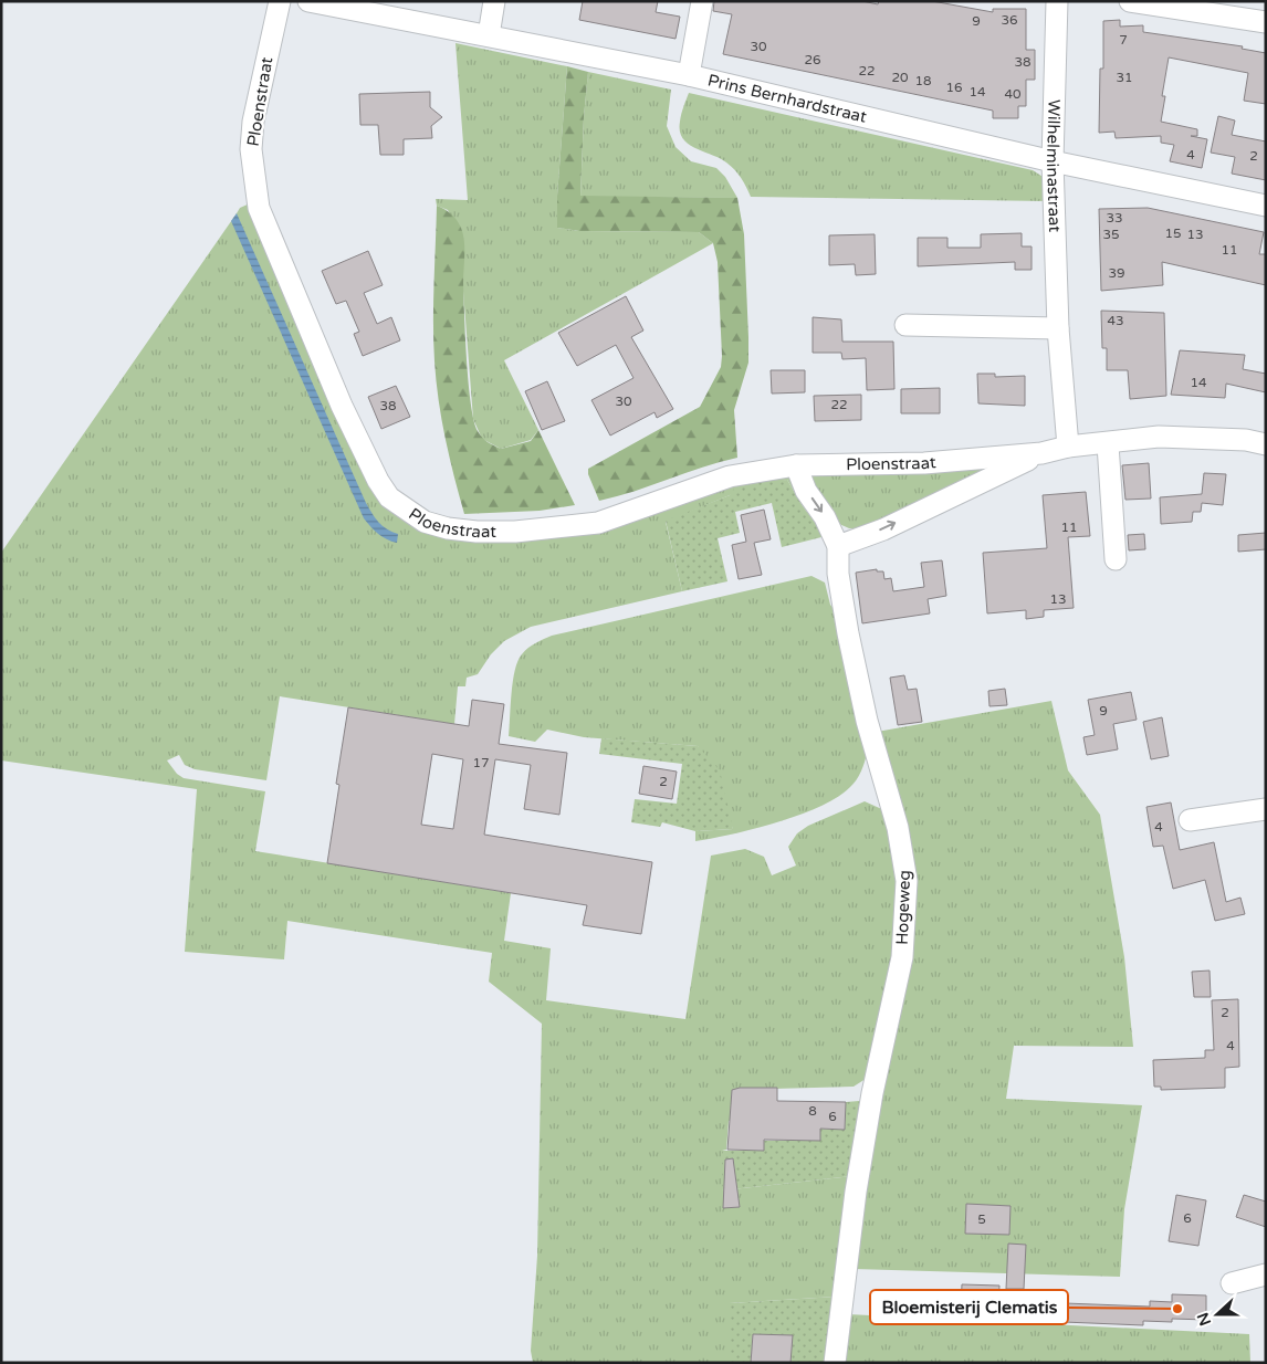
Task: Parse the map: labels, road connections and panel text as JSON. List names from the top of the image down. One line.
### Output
{"streets":{"street":["Prins Bernhardstraat","Ploenstraat","Wilhelminastraat","Hogeweg"]},"crossings":[["Prins Bernhardstraat","Wilhelminastraat"],["Ploenstraat","Wilhelminastraat"],["Ploenstraat","Hogeweg"]],"places":["Bloemisterij Clematis"],"house_numbers":["36","9","7","30","26","38","22","20","31","18","16","14","40","4","2","33","15","35","13","11","39","43","14","30","22","38","11","13","9","17","2","4","2","4","8","6","6","5"],"north":"left"}
